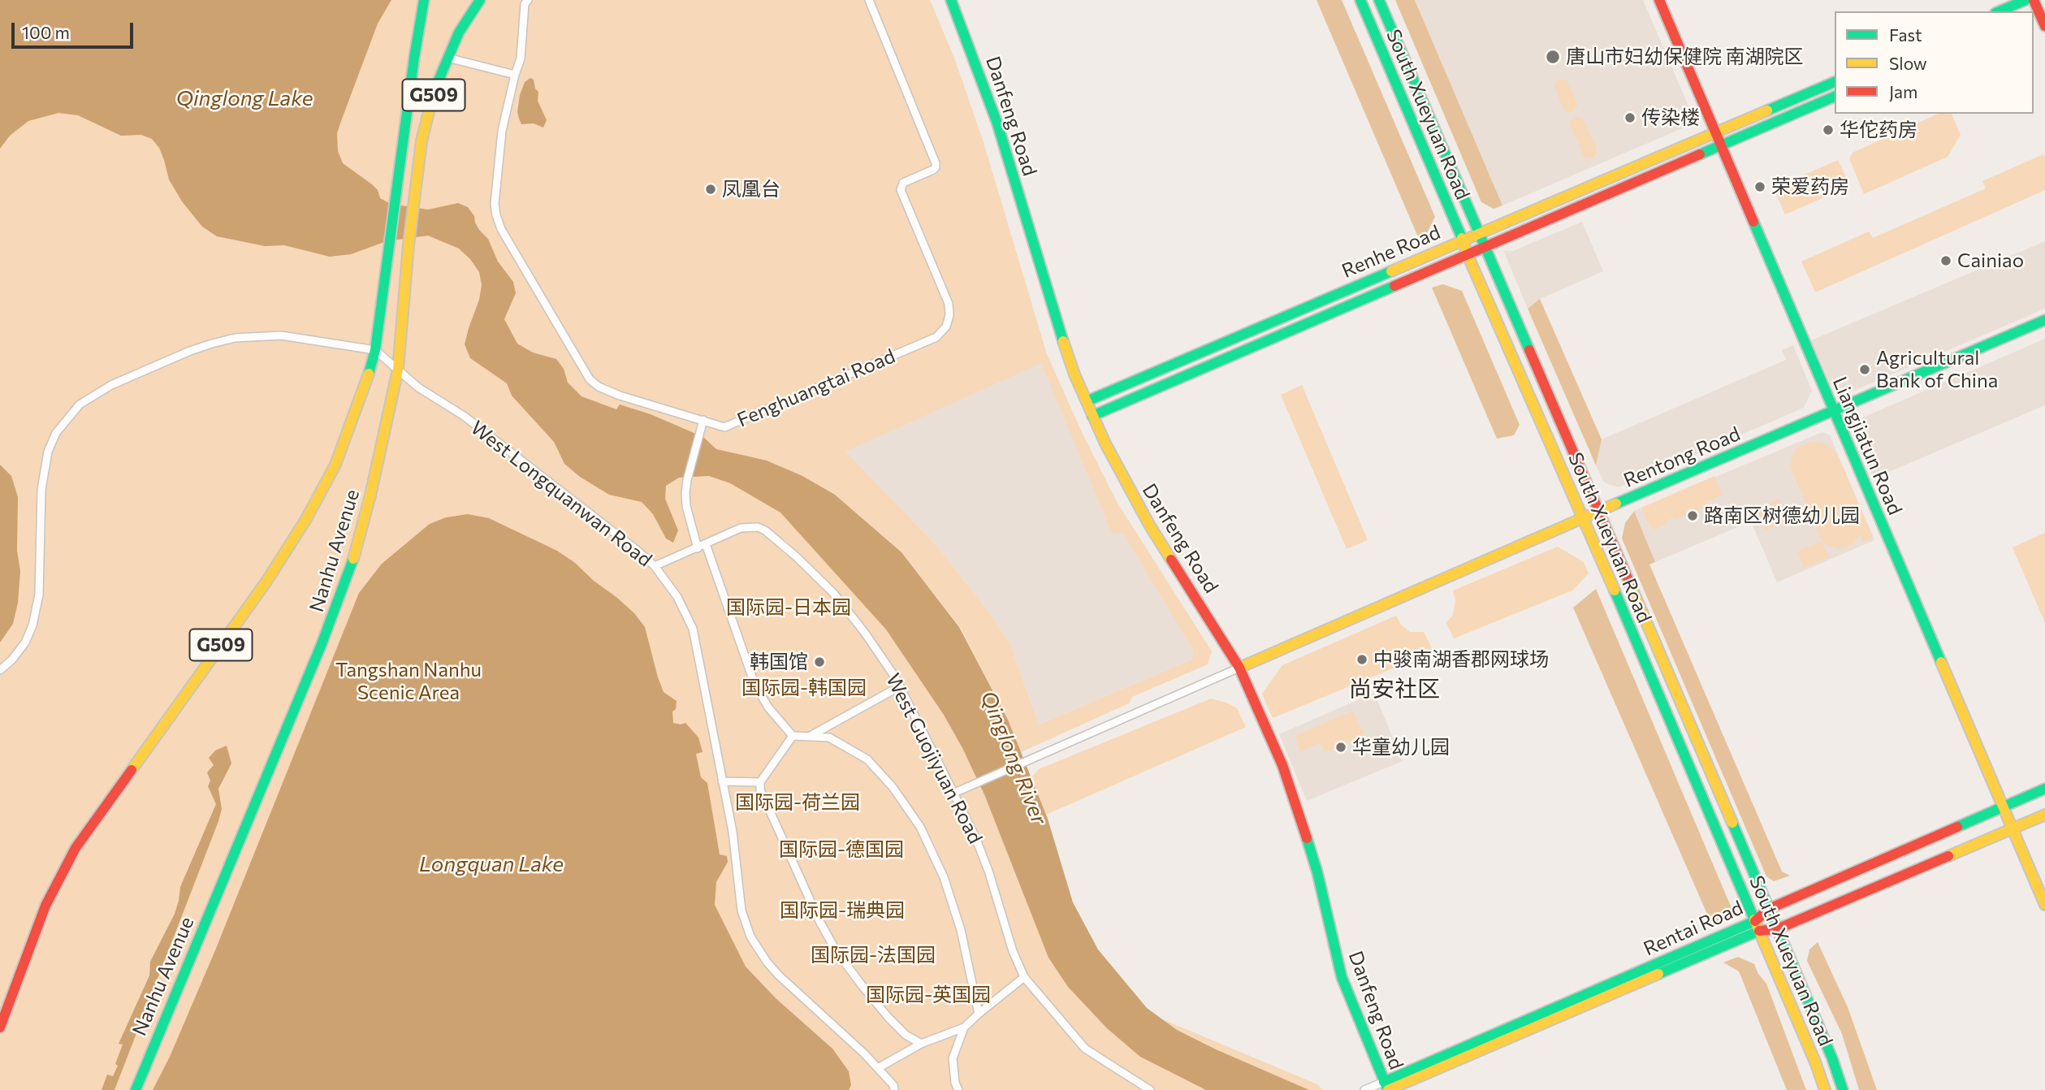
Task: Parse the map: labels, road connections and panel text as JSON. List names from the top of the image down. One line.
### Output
{"streets":{"main road":["G509","South Xueyuan Road","Danfeng Road","Renhe Road","Liangjiatun Road","Rentong Road","Nanhu Avenue","Rentai Road"],"street":["Fenghuangtai Road","West Longquanwan Road","West Guojiyuan Road"]},"crossings":[["South Xueyuan Road","Renhe Road"],["South Xueyuan Road","Rentong Road"],["South Xueyuan Road","Rentai Road"],["Danfeng Road","Renhe Road"],["Danfeng Road","Rentong Road"],["Danfeng Road","Rentai Road"],["Renhe Road","Liangjiatun Road"],["Liangjiatun Road","Rentong Road"],["Liangjiatun Road","Rentai Road"],["West Longquanwan Road","Nanhu Avenue"],["West Longquanwan Road","West Guojiyuan Road"]],"districts":["尚安社区"],"water":["Qinglong Lake","Qinglong River","Longquan Lake"],"parks":["国际园-日本园","Tangshan Nanhu Scenic Area","国际园-韩国园","国际园-荷兰园","国际园-德国园","国际园-瑞典园","国际园-法国园","国际园-英国园"],"places":["唐山市妇幼保健院 南湖院区","传染楼","华佗药房","荣爱药房","凤凰台","Cainiao","Agricultural Bank of China","路南区树德幼儿园","中骏南湖香郡网球场","韩国馆","华童幼儿园"],"legend":["Fast","Slow","Jam"],"scale_bar":"100 m"}
